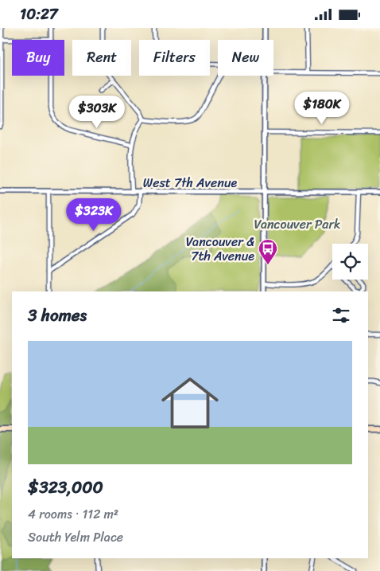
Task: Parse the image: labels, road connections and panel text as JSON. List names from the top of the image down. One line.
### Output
{"streets":{"street":["West 7th Avenue"]},"parks":["Vancouver Park"],"places":{"bus stop":["Vancouver & 7th Avenue"]},"page":{"status":"10:27","chip":["Buy","Rent","Filters","New"],"price":["$180K","$303K","$323K"],"heading":"3 homes","list":[{"name":"$323,000","note":"4 rooms · 112 m² · South Yelm Place"}]}}
